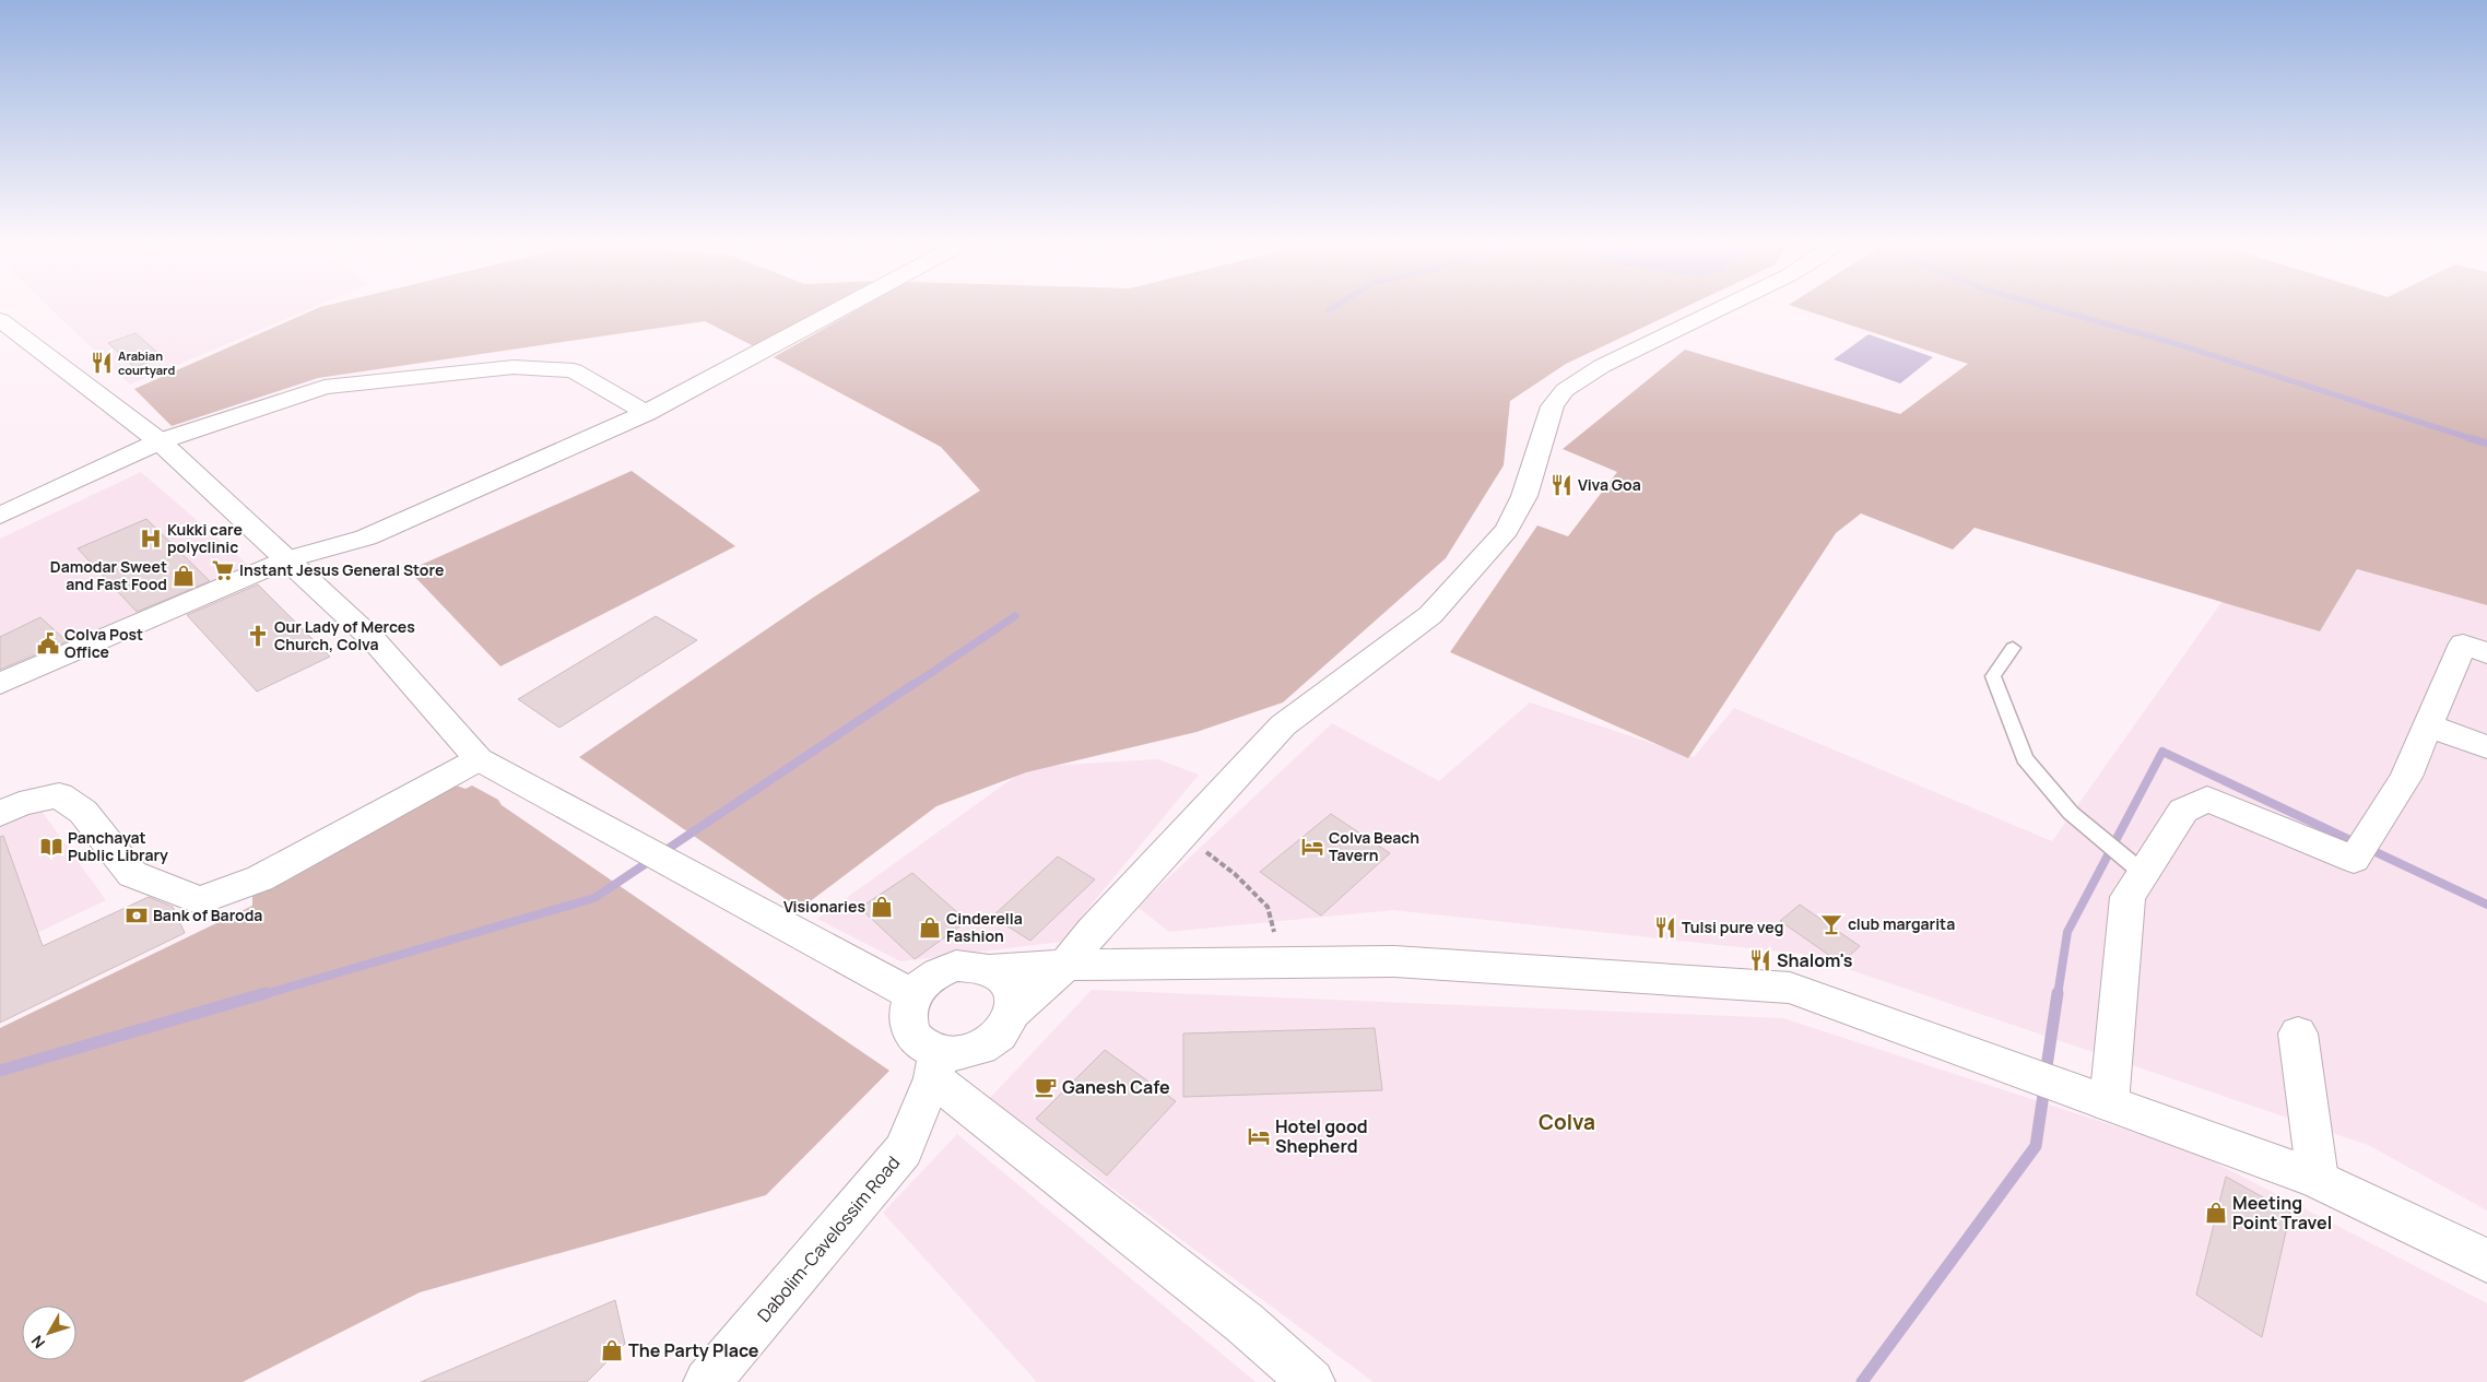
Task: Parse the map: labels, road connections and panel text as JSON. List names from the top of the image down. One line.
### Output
{"streets":{"street":["Dabolim-Cavelossim Road"]},"districts":["Colva"],"places":{"restaurant":["Arabian courtyard","Viva Goa","Tulsi pure veg","Shalom's"],"hospital":["Kukki care polyclinic"],"supermarket":["Instant Jesus General Store"],"shop":["Damodar Sweet and Fast Food","Visionaries","Cinderella Fashion","Meeting Point Travel","The Party Place"],"church":["Our Lady of Merces Church, Colva"],"public building":["Colva Post Office"],"library":["Panchayat Public Library"],"hotel":["Colva Beach Tavern","Hotel good Shepherd"],"bank":["Bank of Baroda"],"bar":["club margarita"],"cafe":["Ganesh Cafe"]},"north":"bottom left"}
